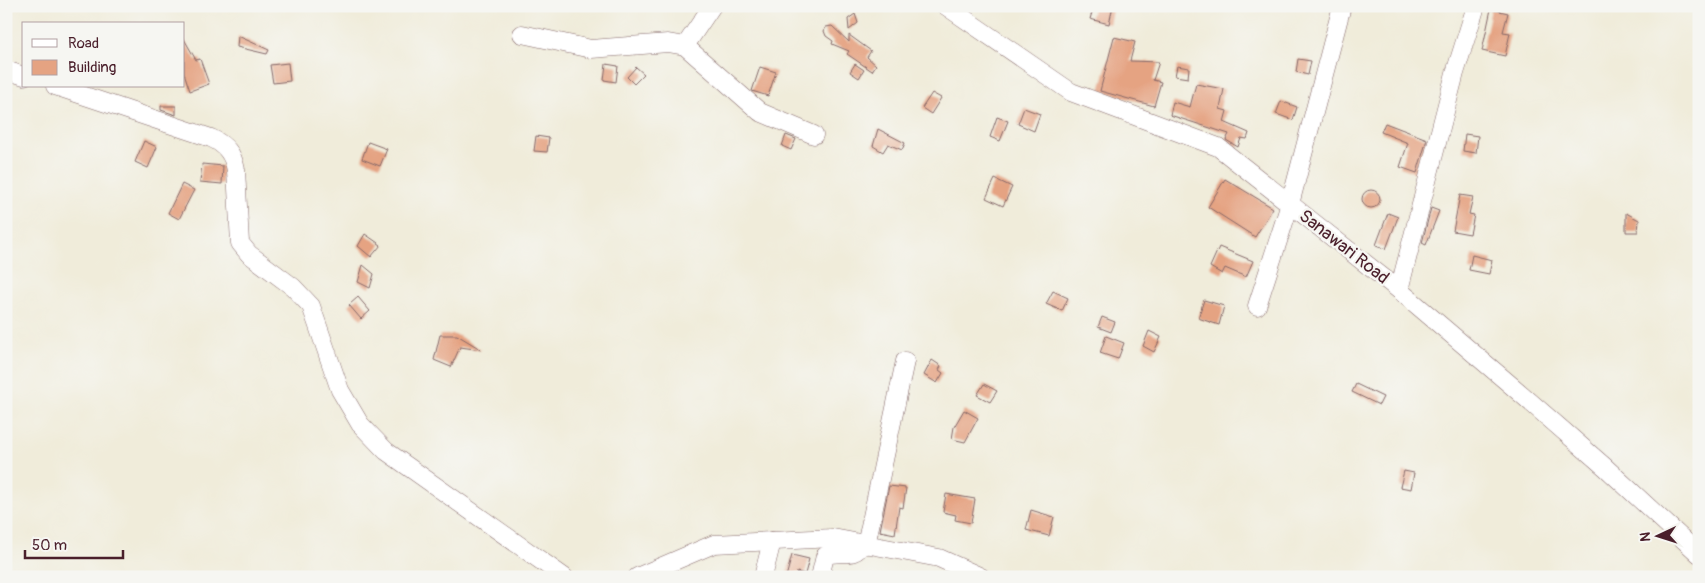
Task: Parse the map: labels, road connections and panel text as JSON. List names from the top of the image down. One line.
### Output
{"streets":{"street":["Sanawari Road"]},"legend":["Road","Building"],"scale_bar":"50 m","north":"left"}
